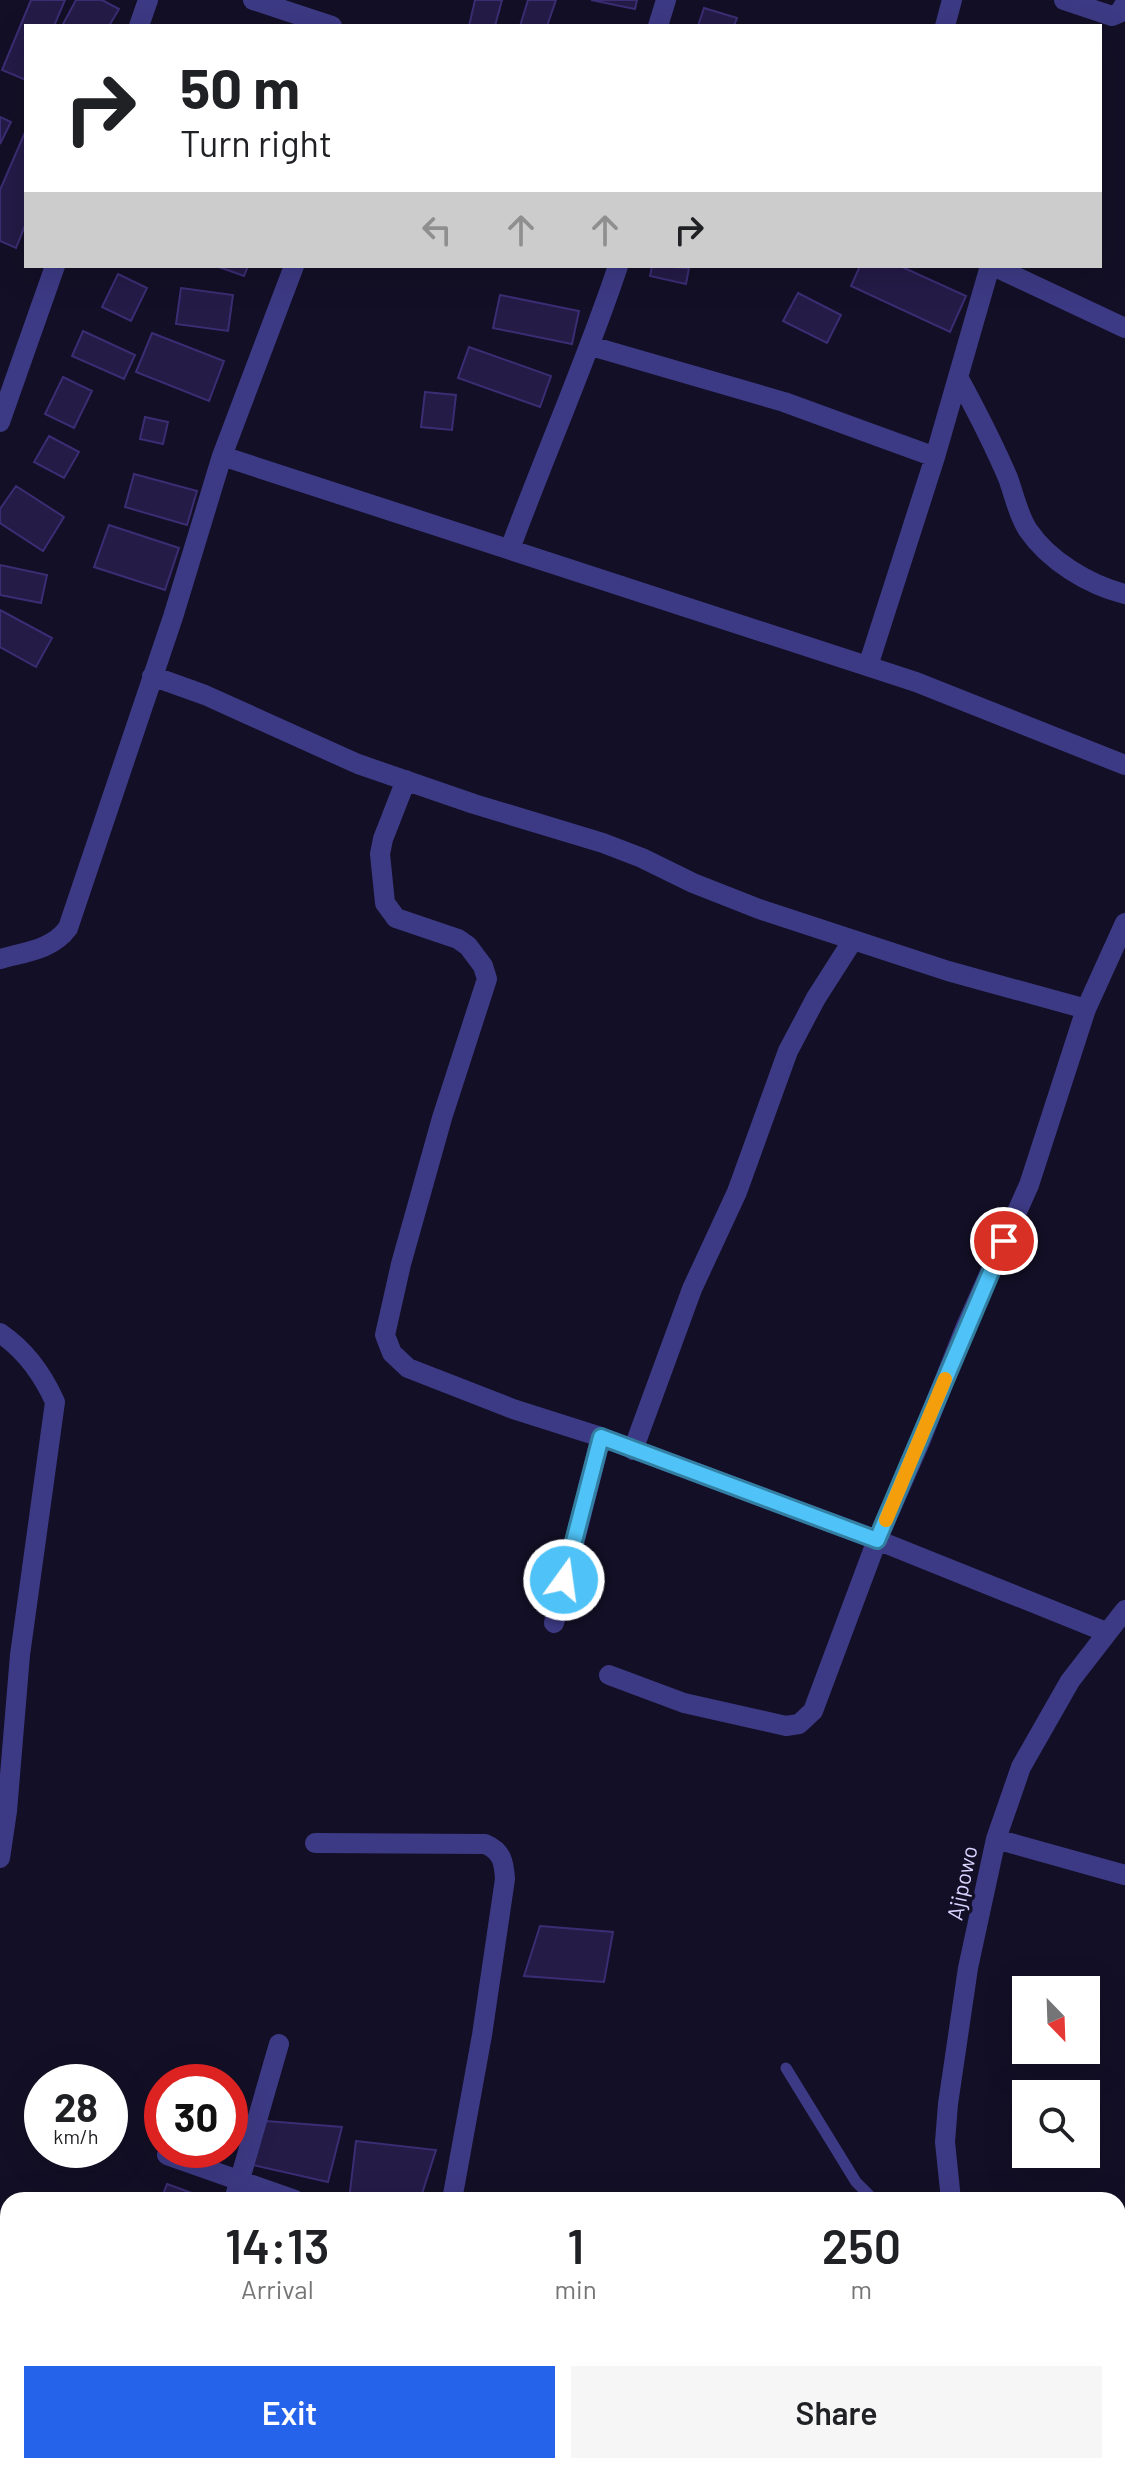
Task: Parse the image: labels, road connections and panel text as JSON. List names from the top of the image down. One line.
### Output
{"streets":{"street":["Ajipowo"]},"north":"bottom right","page":{"turn":["50 m","Turn right"],"speed":"28 km/h","limit":"30","eta":["14:13","Arrival","1","min","250","m"],"buttons":["Exit","Share"]}}
